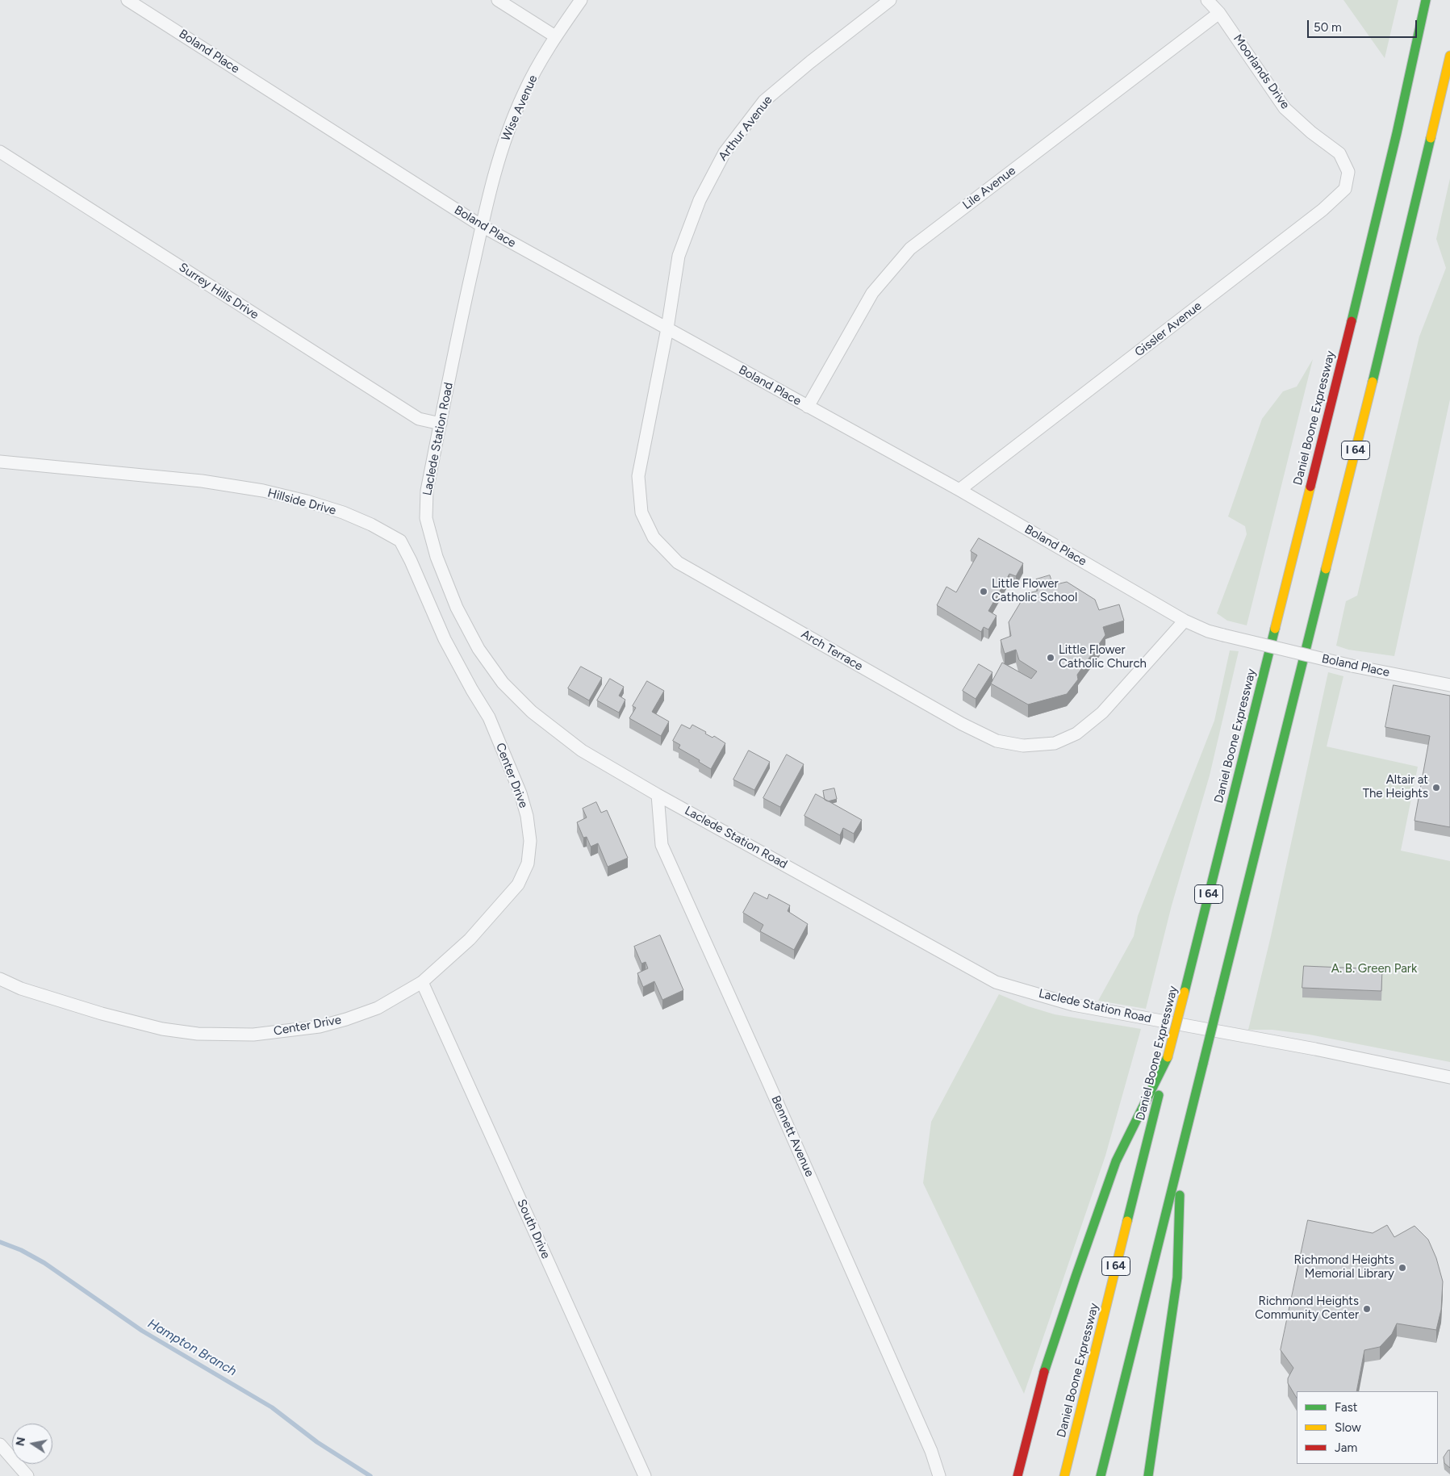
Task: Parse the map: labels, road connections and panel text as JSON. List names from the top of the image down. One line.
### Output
{"streets":{"highway":["Daniel Boone Expressway","I 64"],"street":["Boland Place","Moorlands Drive","Wise Avenue","Arthur Avenue","Lile Avenue","Surrey Hills Drive","Gissler Avenue","Laclede Station Road","Hillside Drive","Arch Terrace","Center Drive","Bennett Avenue","South Drive"]},"crossings":[["Boland Place","Wise Avenue"],["Boland Place","Arthur Avenue"],["Boland Place","Lile Avenue"],["Boland Place","Gissler Avenue"],["Boland Place","Laclede Station Road"],["Boland Place","Arch Terrace"],["Moorlands Drive","Lile Avenue"],["Moorlands Drive","Gissler Avenue"],["Wise Avenue","Laclede Station Road"],["Arthur Avenue","Arch Terrace"],["Surrey Hills Drive","Laclede Station Road"],["Laclede Station Road","Bennett Avenue"],["Hillside Drive","Center Drive"],["Center Drive","South Drive"]],"water":["Hampton Branch"],"parks":["A. B. Green Park"],"places":["Little Flower Catholic School","Little Flower Catholic Church","Altair at The Heights","Richmond Heights Memorial Library","Richmond Heights Community Center"],"legend":["Fast","Slow","Jam"],"scale_bar":"50 m","north":"left"}
